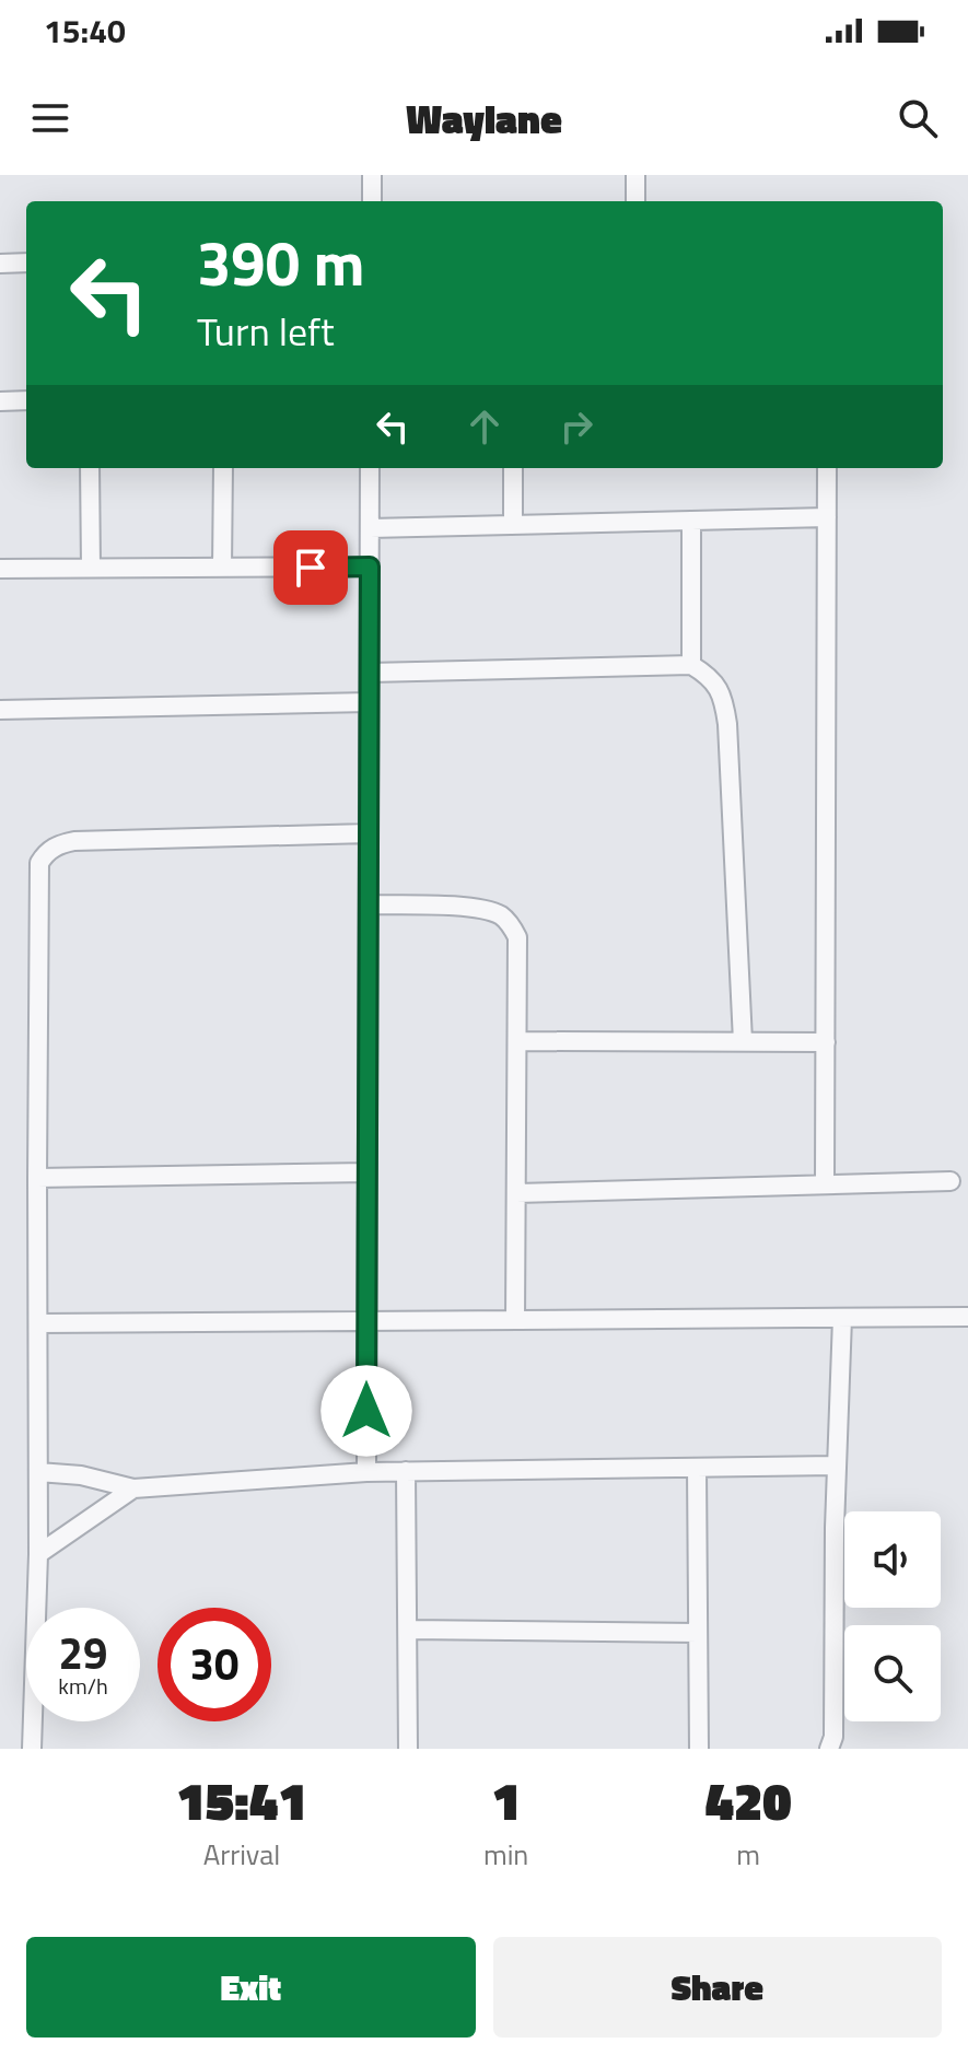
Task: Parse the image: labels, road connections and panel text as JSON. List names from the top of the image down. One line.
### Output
{"page":{"status":"15:40","header":"Waylane","turn":["390 m","Turn left"],"speed":"29 km/h","limit":"30","eta":["15:41","Arrival","1","min","420","m"],"buttons":["Exit","Share"]}}
